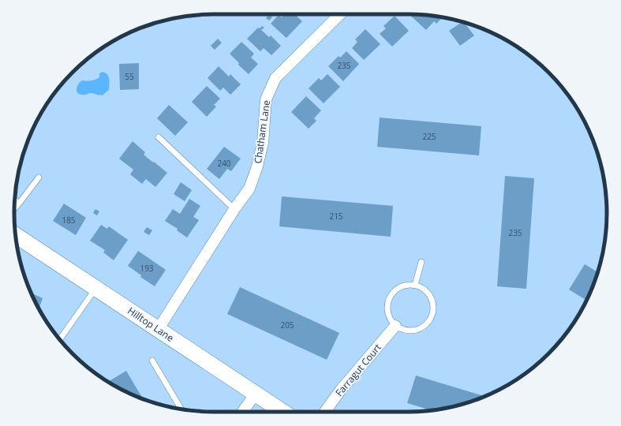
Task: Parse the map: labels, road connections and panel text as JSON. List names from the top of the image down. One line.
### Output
{"streets":{"street":["Chatham Lane","Hilltop Lane","Farragut Court"]},"crossings":[["Chatham Lane","Hilltop Lane"]],"house_numbers":["235","55","225","240","215","185","235","193","205"]}
